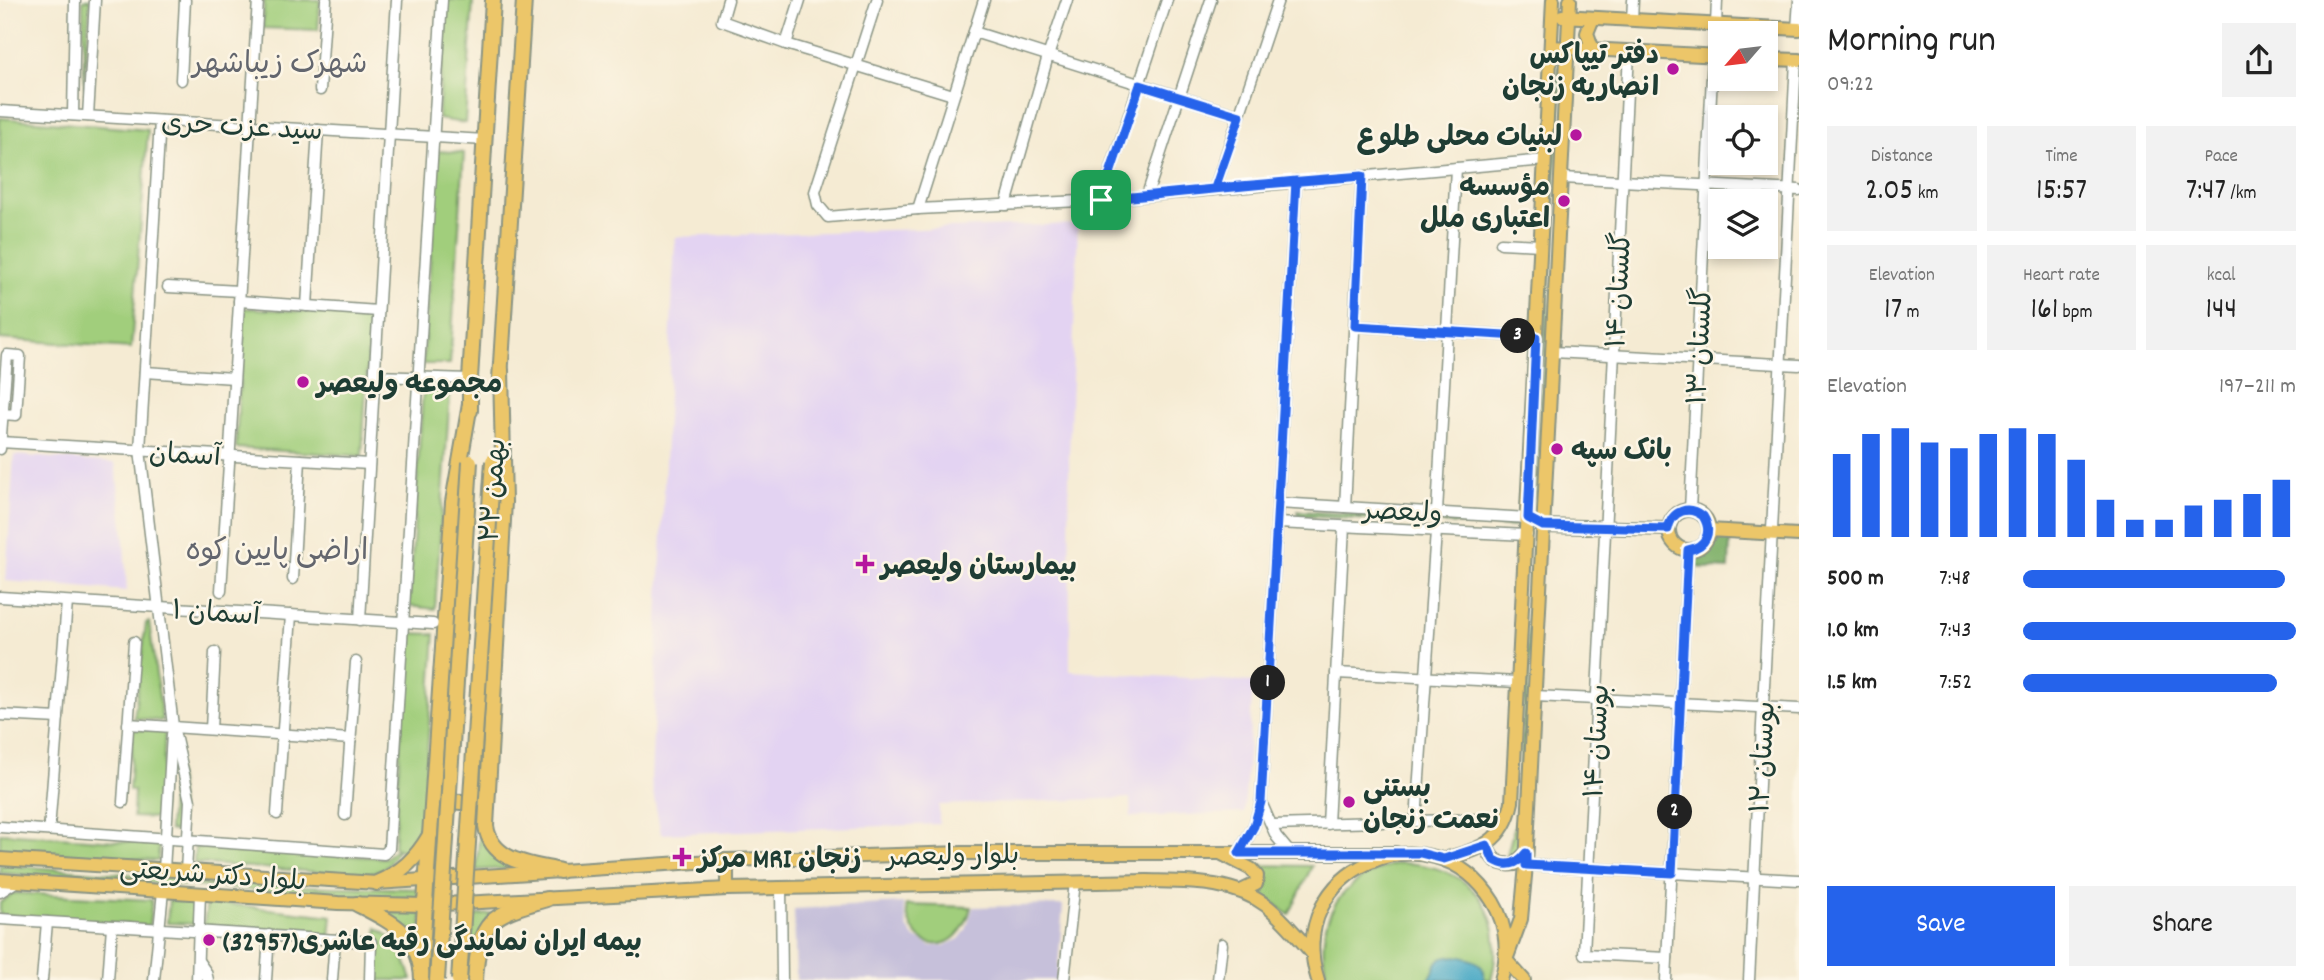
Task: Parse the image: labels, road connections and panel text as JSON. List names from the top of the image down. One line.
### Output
{"streets":{"highway":["۲۲ بهمن"],"main road":["بلوار ولیعصر","بلوار دکتر شریعتی"],"street":["سید عزت حری","گلستان ۱۴","گلستان ۱۳","آسمان","ولیعصر","آسمان ۱","بوستان ۱۴","بوستان ۱۲"]},"crossings":[["سید عزت حری","۲۲ بهمن"],["گلستان ۱۴","بوستان ۱۴"],["بلوار ولیعصر","بلوار دکتر شریعتی"]],"districts":["شهرک زیباشهر","اراضی پایین کوه"],"places":{"other":["دفتر تیپاکس انصاریه زنجان","لبنیات محلی طلوع","مؤسسه اعتباری ملل","مجموعه ولیعصر","بانک سپه","بستنی نعمت زنجان","بیمه ایران نمایندگی رقیه عاشری(32957)"],"health":["بیمارستان ولیعصر","مرکز MRI زنجان"]},"north":"bottom left","page":{"heading":["Morning run","09:22"],"stats":[["Distance","2.05 km"],["Time","15:57"],["Pace","7:47 /km"],["Elevation","17 m"],["Heart rate","161 bpm"],["kcal","144"]],"pins":["3","1","2"],"chart":["Elevation","197–211 m"],"list":[{"name":"500 m","note":"7:48"},{"name":"1.0 km","note":"7:43"},{"name":"1.5 km","note":"7:52"}],"buttons":["Save","Share"]}}
